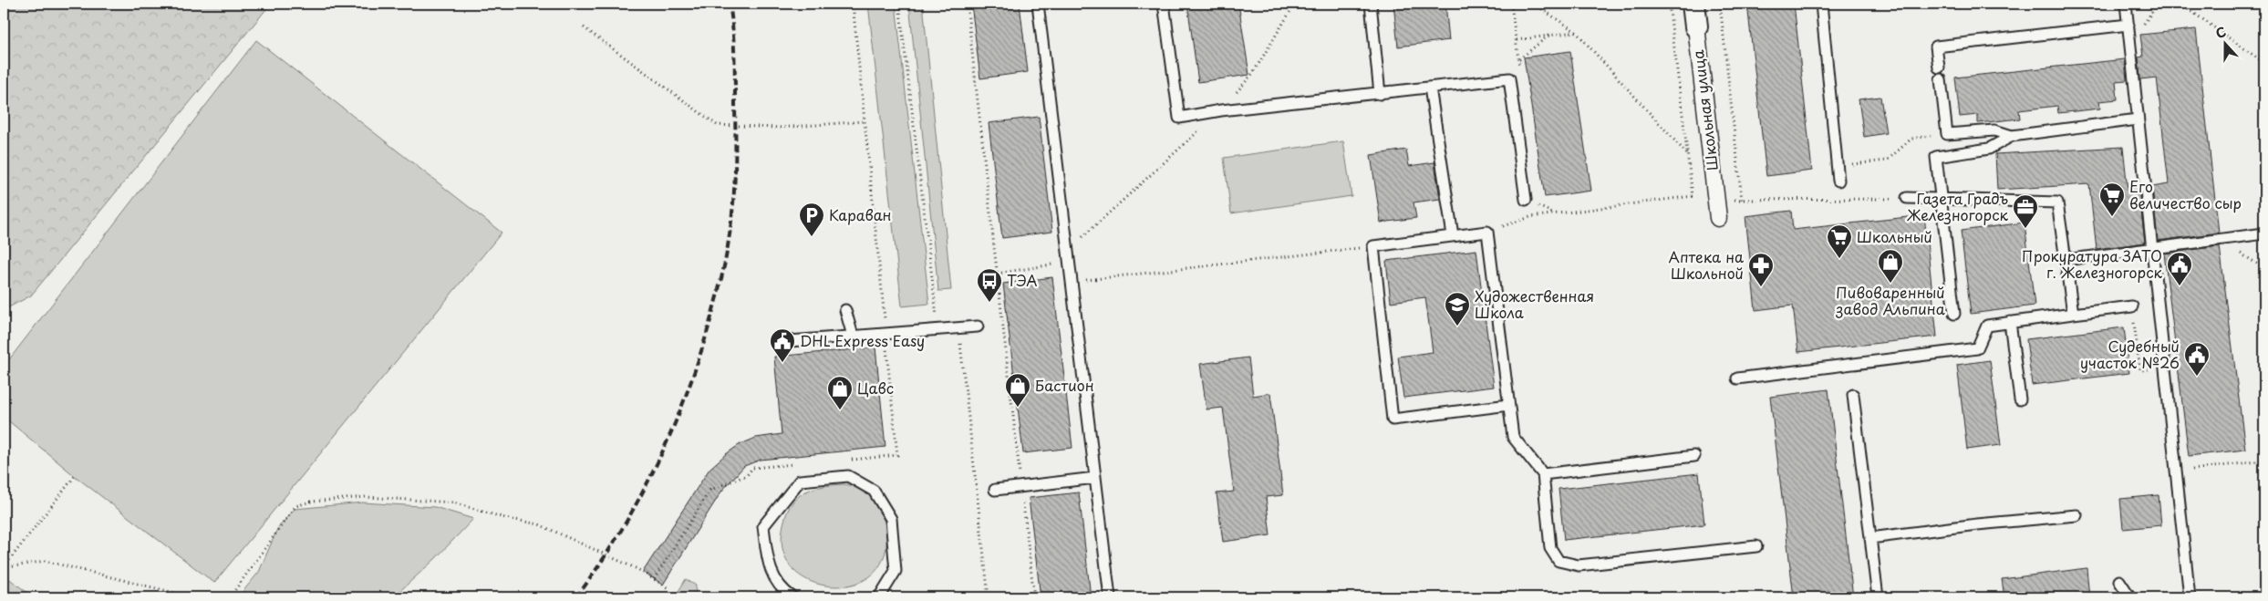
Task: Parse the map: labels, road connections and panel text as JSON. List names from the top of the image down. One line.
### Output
{"streets":{"street":["Школьная улица"]},"places":{"supermarket":["Его величество сыр","Школьный"],"office":["Газета Градъ Железногорск"],"parking":["Караван"],"shop":["Пивоваренный завод Альпина","Бастион","Цавс"],"public building":["Прокуратура ЗАТО г. Железногорск","DHL Express Easy","Судебный участок №26"],"pharmacy":["Аптека на Школьной"],"bus stop":["ТЭА"],"school or university":["Художественная Школа"]},"north":"top"}
